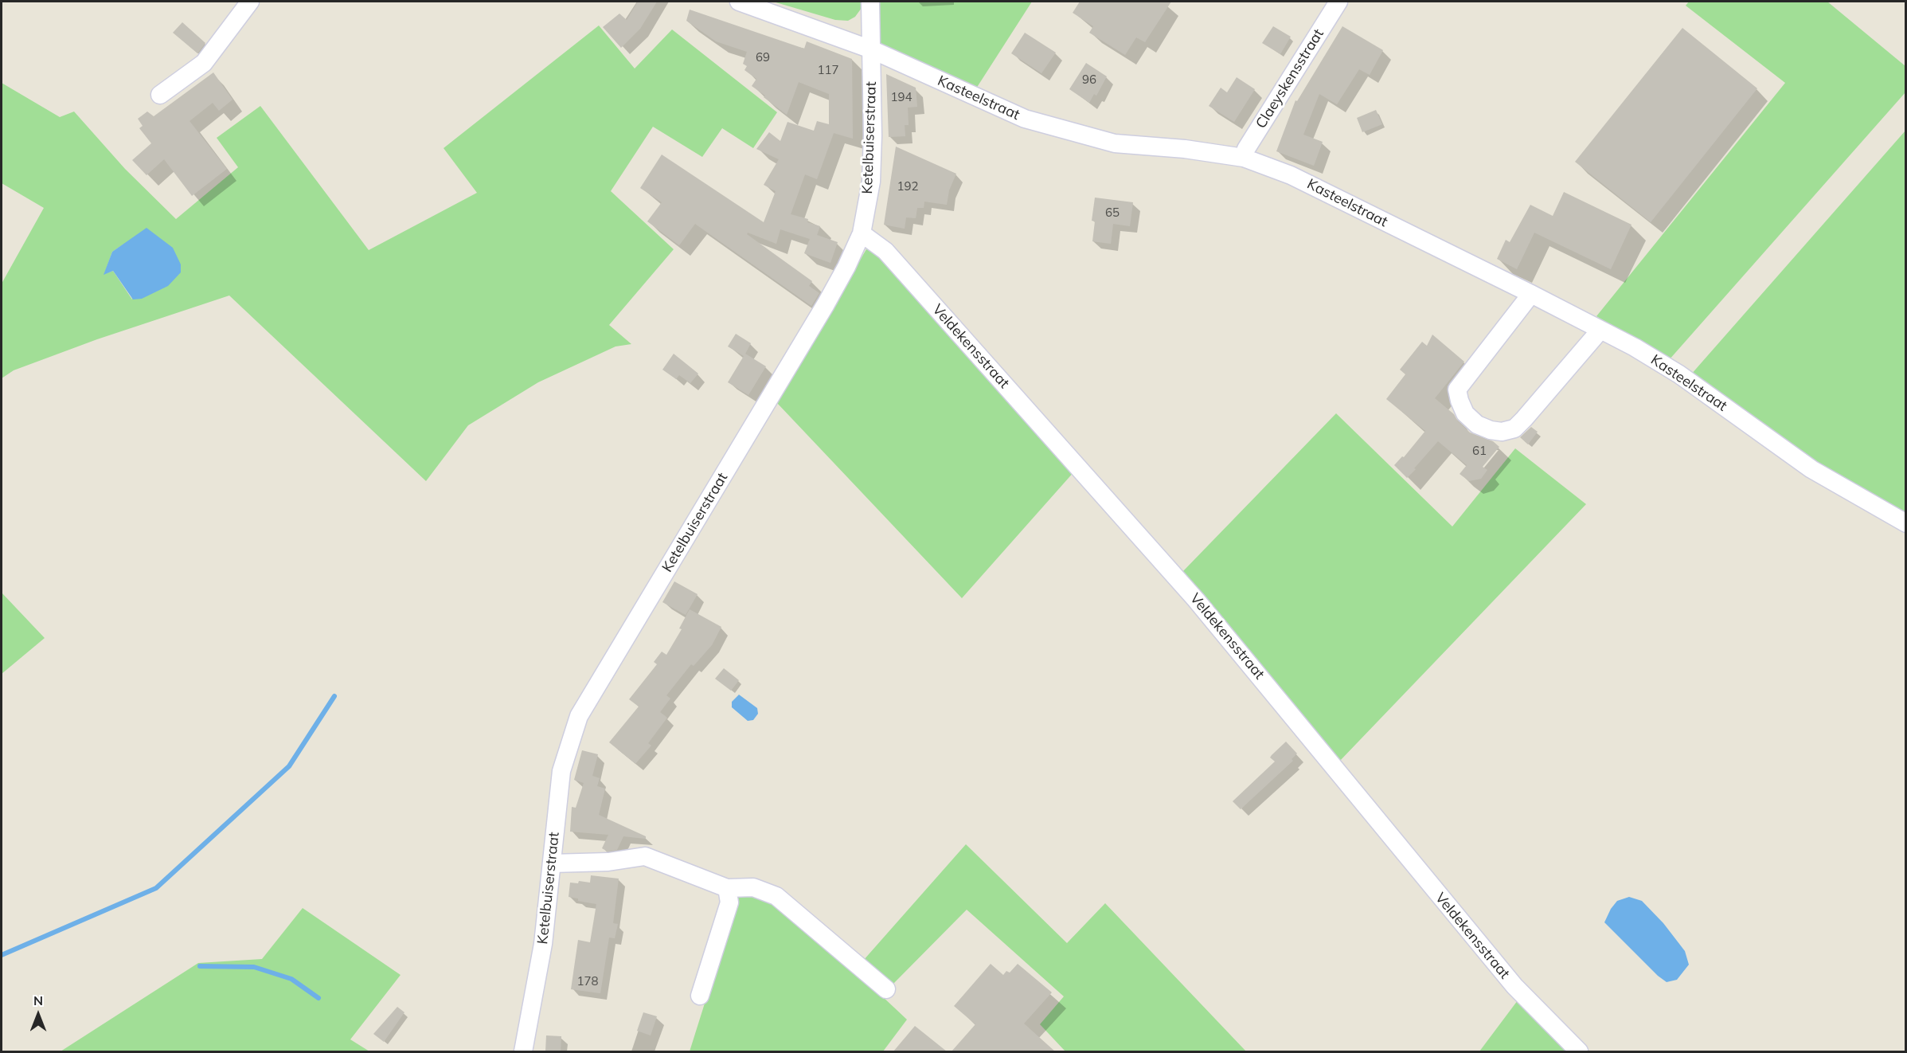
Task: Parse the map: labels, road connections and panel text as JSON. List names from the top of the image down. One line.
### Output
{"streets":{"street":["Claeyskensstraat","Kasteelstraat","Ketelbuiserstraat","Veldekensstraat"]},"crossings":[["Claeyskensstraat","Kasteelstraat"],["Kasteelstraat","Ketelbuiserstraat"],["Ketelbuiserstraat","Veldekensstraat"]],"house_numbers":["69","117","96","194","192","65","61","178"],"north":"top"}
